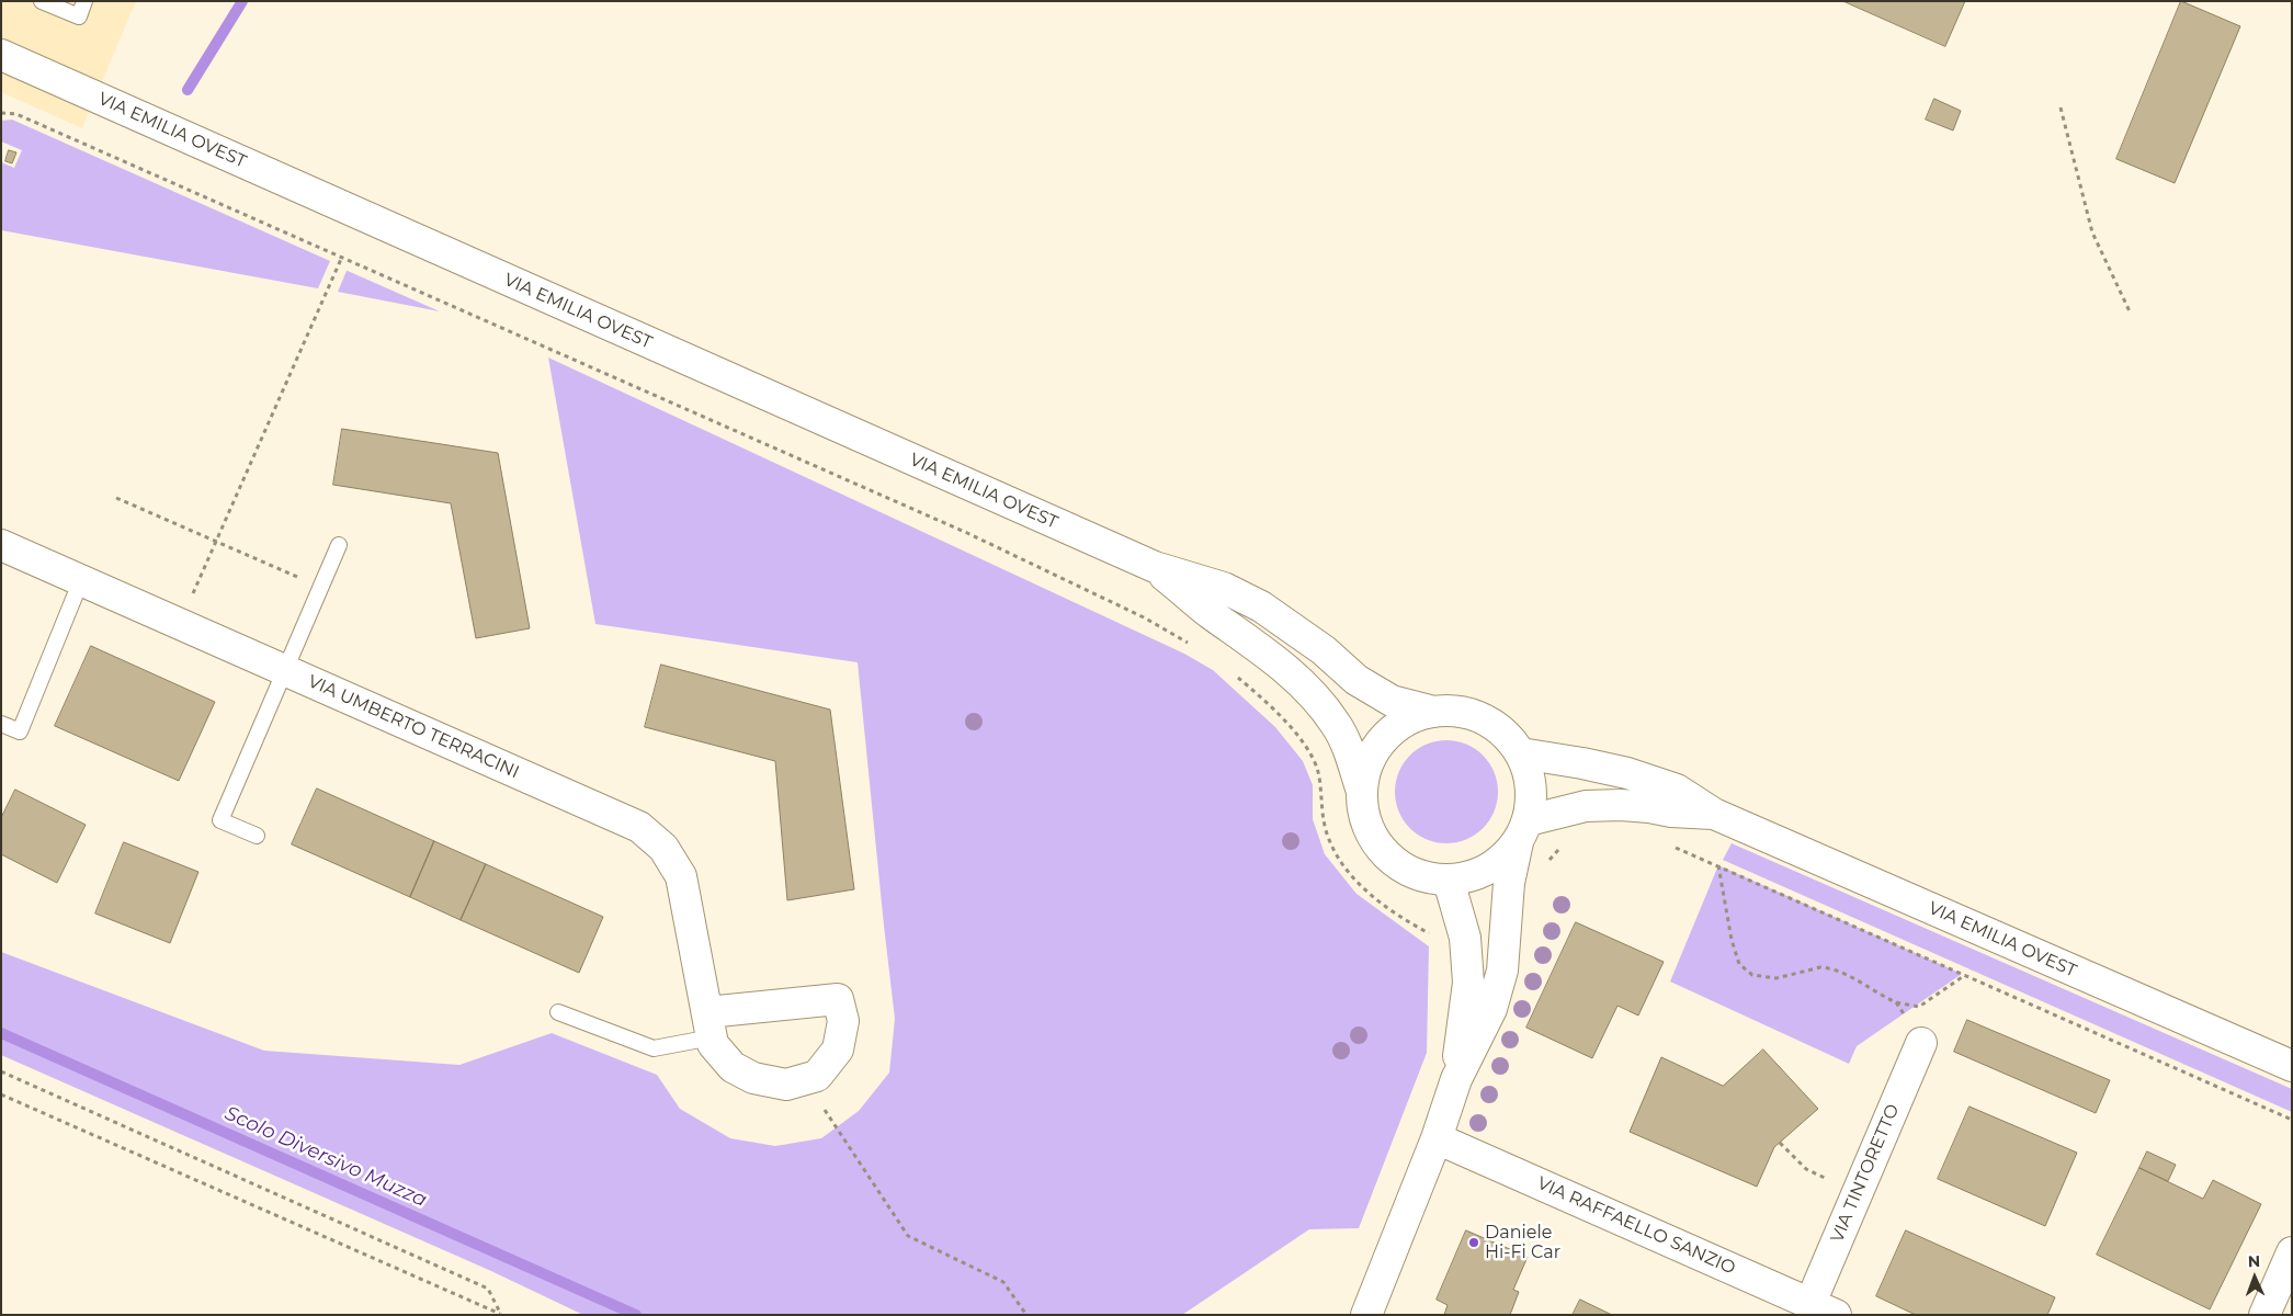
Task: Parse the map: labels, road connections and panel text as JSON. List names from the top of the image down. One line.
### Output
{"streets":{"main road":["VIA EMILIA OVEST","VIA UMBERTO TERRACINI","VIA TINTORETTO","VIA RAFFAELLO SANZIO"]},"crossings":[["VIA TINTORETTO","VIA RAFFAELLO SANZIO"]],"water":["Scolo Diversivo Muzza"],"places":["Daniele Hi-Fi Car"],"north":"top"}
